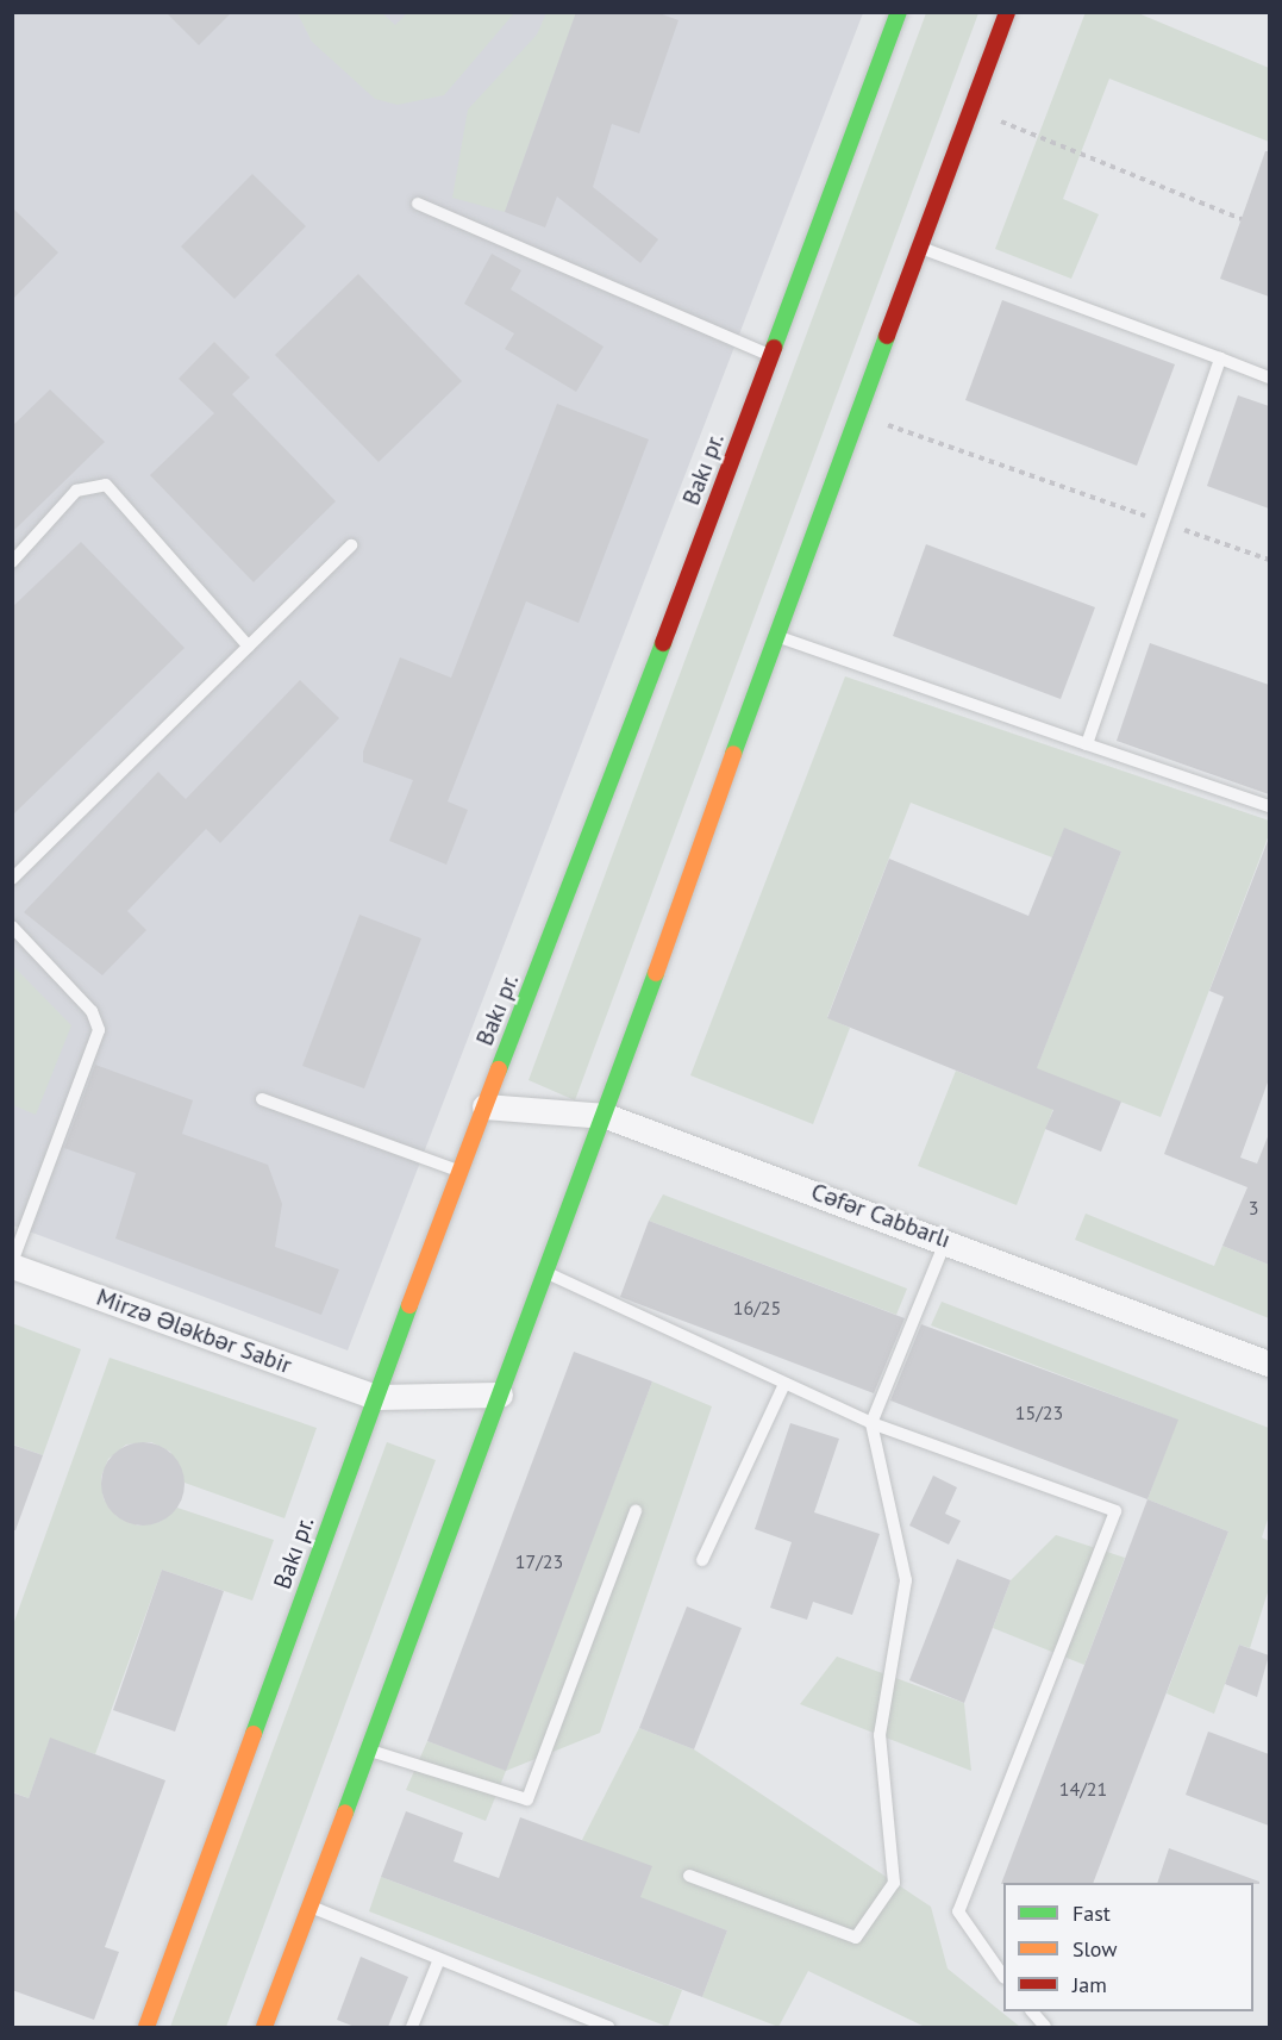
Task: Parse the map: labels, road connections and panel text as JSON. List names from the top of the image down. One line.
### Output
{"streets":{"street":["Bakı pr.","Cəfər Cabbarlı","Mirzə Ələkbər Sabir"]},"crossings":[["Bakı pr.","Cəfər Cabbarlı"],["Bakı pr.","Mirzə Ələkbər Sabir"]],"house_numbers":["3","16/25","15/23","17/23","14/21"],"legend":["Fast","Slow","Jam"]}
